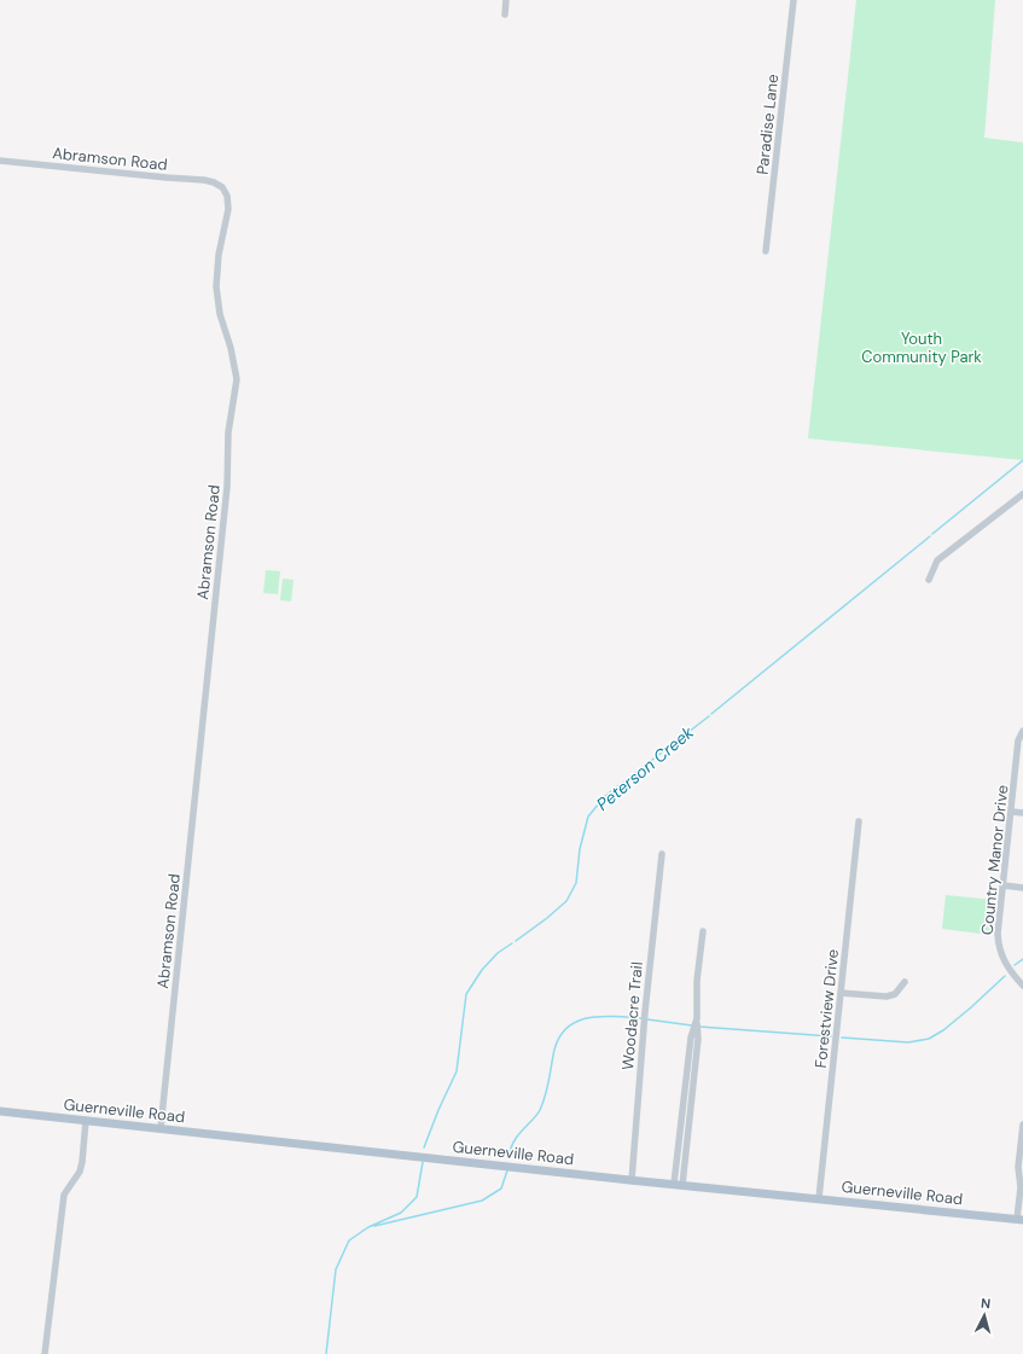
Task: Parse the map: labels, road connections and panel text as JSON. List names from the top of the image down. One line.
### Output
{"streets":{"main road":["Guerneville Road"],"street":["Paradise Lane","Abramson Road","Country Manor Drive","Forestview Drive","Woodacre Trail"]},"crossings":[["Abramson Road","Guerneville Road"],["Forestview Drive","Guerneville Road"],["Woodacre Trail","Guerneville Road"]],"water":["Peterson Creek"],"parks":["Youth Community Park"],"north":"top"}
